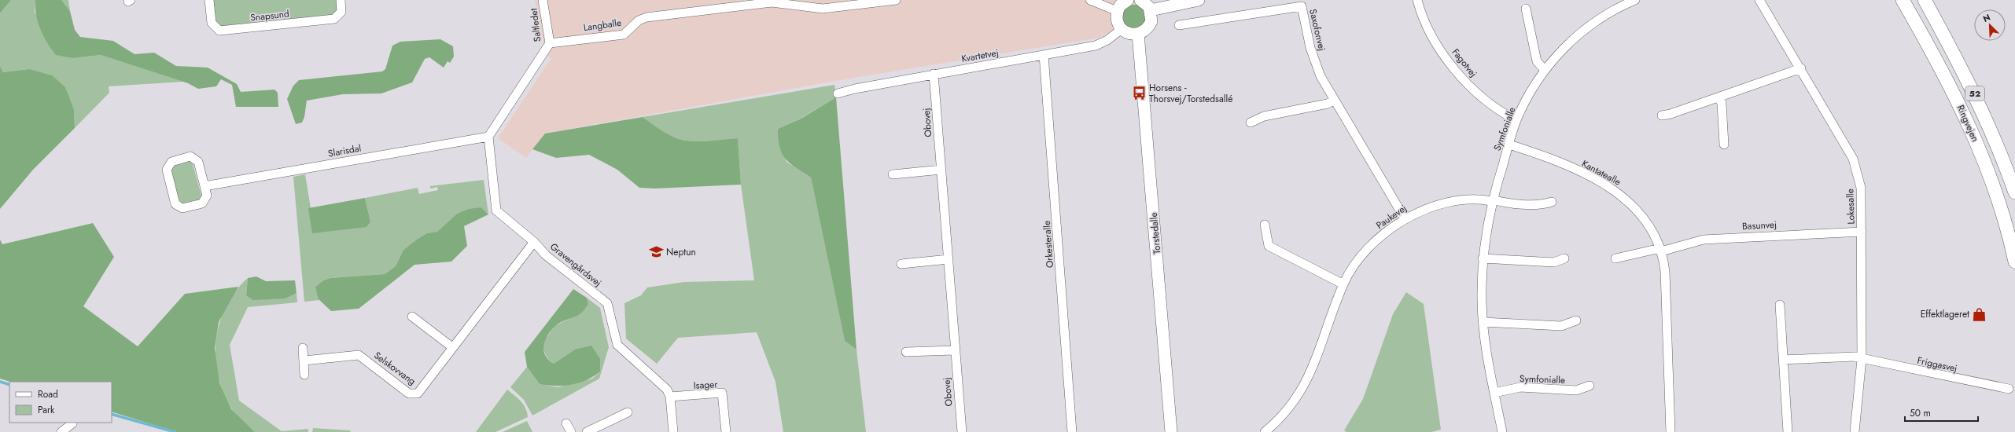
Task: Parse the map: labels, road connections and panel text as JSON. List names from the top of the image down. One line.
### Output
{"streets":{"main road":["52","Ringvejen"],"street":["Snapsund","Saltledet","Langballe","Saxofonvej","Kvartetvej","Fagotvej","Obovej","Symfonialle","Slarisdal","Kantatealle","Lokesalle","Paukevej","Basunvej","Torstedalle","Orkesteralle","Gravengårdsvej","Friggasvej","Selskovvang","Isager"]},"crossings":[["Saltledet","Langballe"],["Saltledet","Slarisdal"],["Saltledet","Gravengårdsvej"],["Saxofonvej","Paukevej"],["Kvartetvej","Obovej"],["Kvartetvej","Orkesteralle"],["Fagotvej","Symfonialle"],["Symfonialle","Kantatealle"],["Symfonialle","Paukevej"],["Slarisdal","Gravengårdsvej"],["Kantatealle","Basunvej"],["Lokesalle","Basunvej"],["Lokesalle","Friggasvej"],["Gravengårdsvej","Selskovvang"],["Gravengårdsvej","Isager"]],"places":{"bus stop":["Horsens - Thorsvej/Torstedsallé"],"school or university":["Neptun"],"shop":["Effektlageret"]},"legend":["Road","Park"],"scale_bar":"50 m","north":"top left"}
